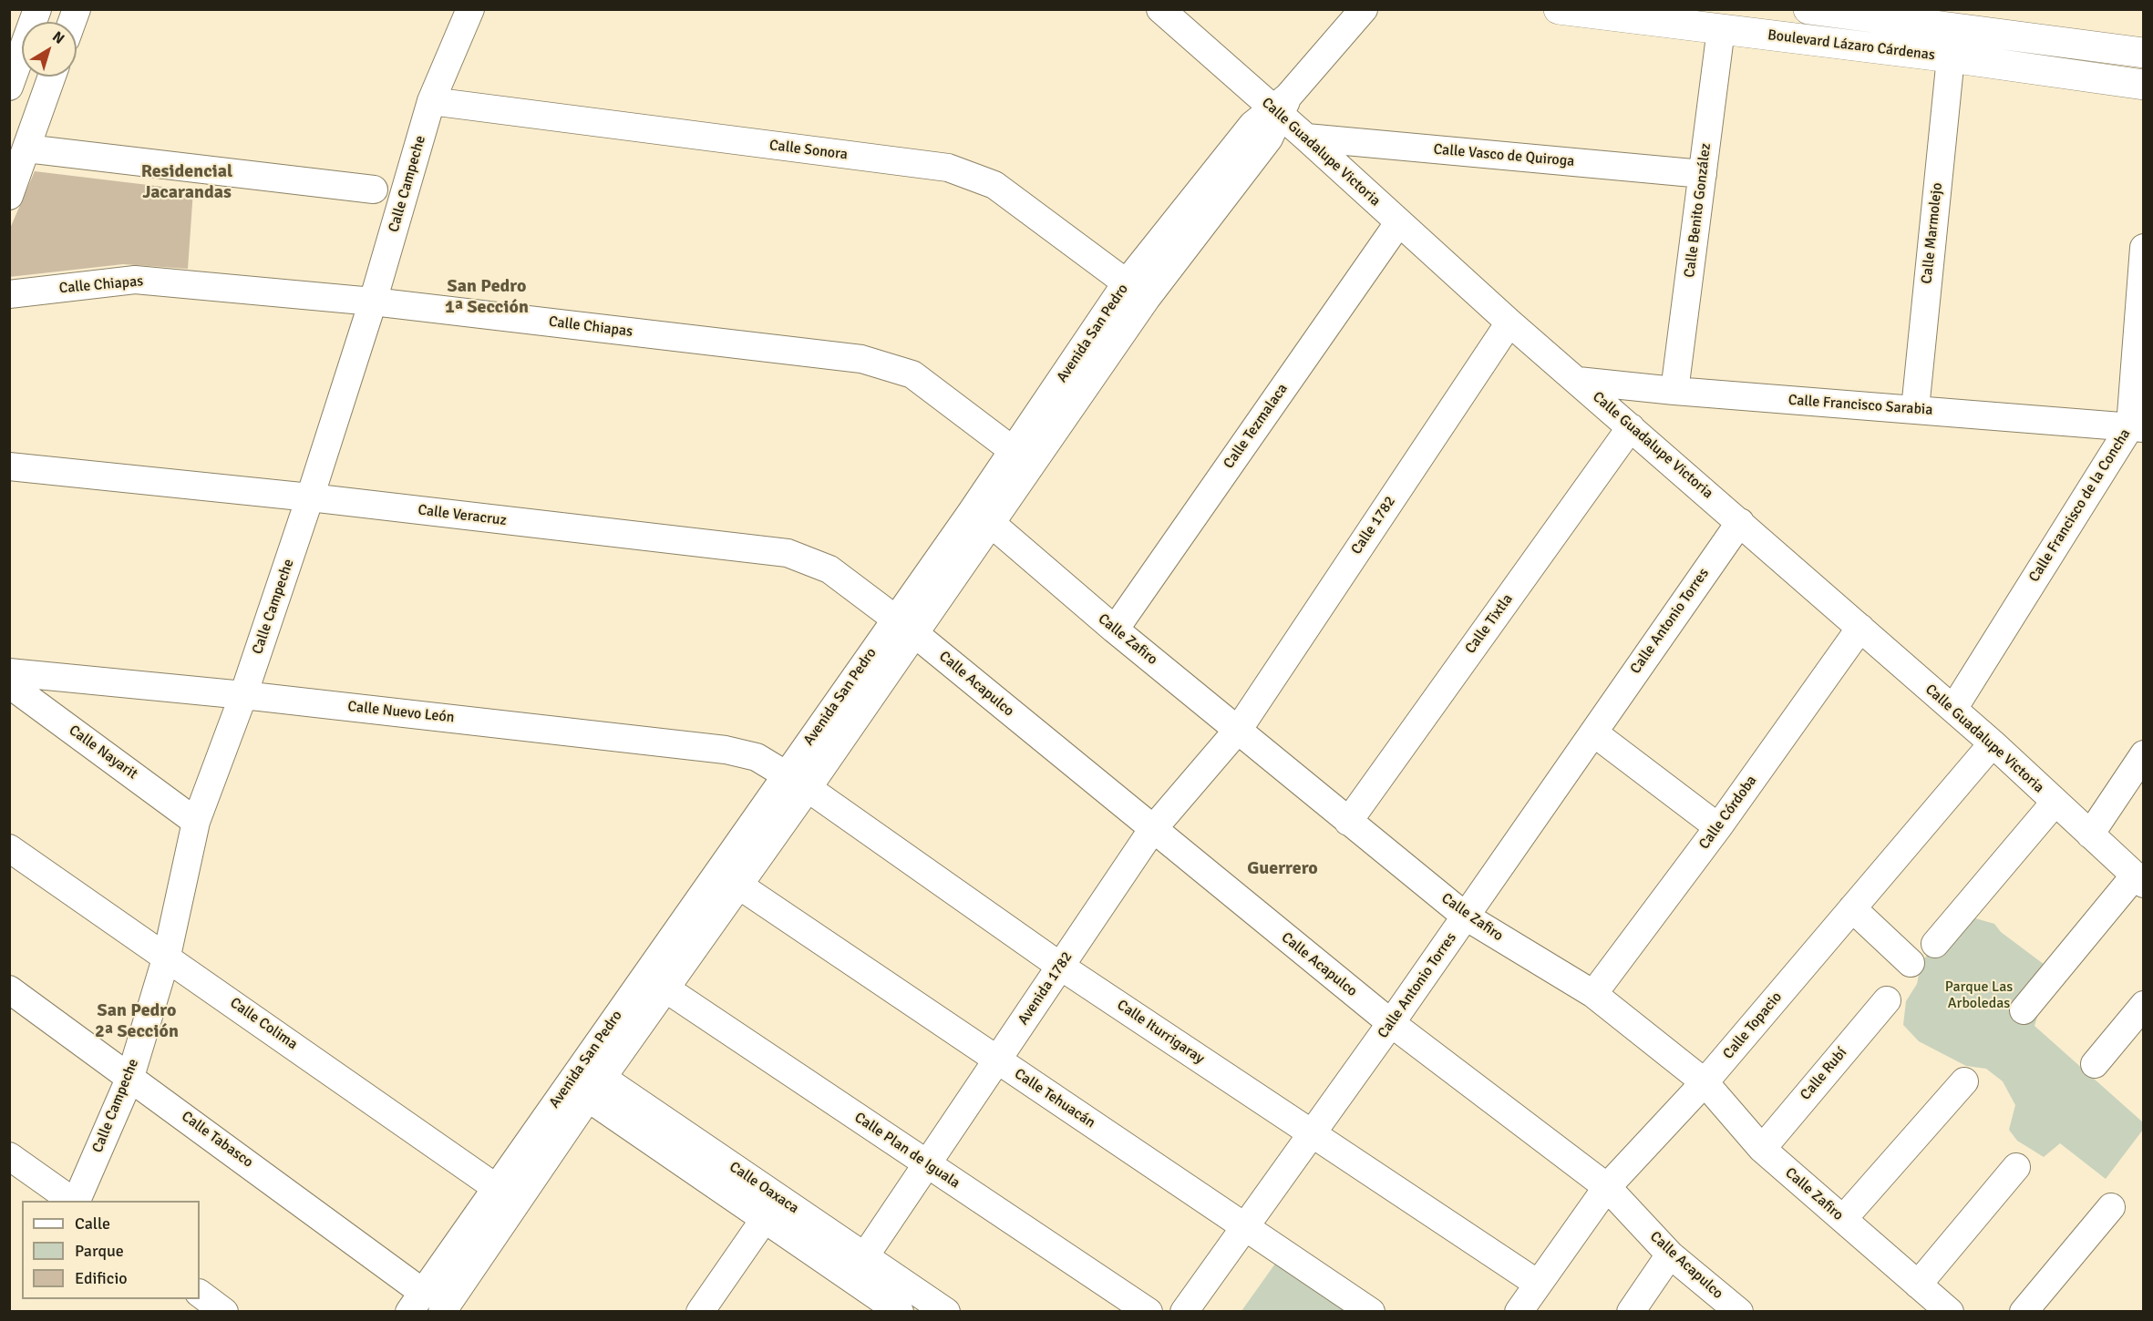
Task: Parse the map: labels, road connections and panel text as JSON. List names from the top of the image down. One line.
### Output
{"streets":{"main road":["Boulevard Lázaro Cárdenas"],"street":["Calle Sonora","Calle Guadalupe Victoria","Calle Vasco de Quiroga","Calle Campeche","Calle Benito González","Calle Marmolejo","Calle Chiapas","Avenida San Pedro","Calle Francisco Sarabia","Calle Tezmalaca","Calle Francisco de la Concha","Calle Veracruz","Calle 1782","Calle Antonio Torres","Calle Tixtla","Calle Zafiro","Calle Acapulco","Calle Nuevo León","Calle Nayarit","Calle Córdoba","Avenida 1782","Calle Colima","Calle Topacio","Calle Iturrigaray","Calle Rubí","Calle Tehuacán","Calle Tabasco","Calle Plan de Iguala","Calle Oaxaca"]},"crossings":[["Boulevard Lázaro Cárdenas","Calle Benito González"],["Boulevard Lázaro Cárdenas","Calle Marmolejo"],["Calle Sonora","Calle Campeche"],["Calle Sonora","Avenida San Pedro"],["Calle Guadalupe Victoria","Calle Vasco de Quiroga"],["Calle Guadalupe Victoria","Avenida San Pedro"],["Calle Guadalupe Victoria","Calle Francisco Sarabia"],["Calle Guadalupe Victoria","Calle Tezmalaca"],["Calle Guadalupe Victoria","Calle Francisco de la Concha"],["Calle Guadalupe Victoria","Calle 1782"],["Calle Guadalupe Victoria","Calle Antonio Torres"],["Calle Guadalupe Victoria","Calle Tixtla"],["Calle Guadalupe Victoria","Calle Córdoba"],["Calle Guadalupe Victoria","Calle Topacio"],["Calle Vasco de Quiroga","Calle Benito González"],["Calle Campeche","Calle Chiapas"],["Calle Campeche","Calle Veracruz"],["Calle Campeche","Calle Nuevo León"],["Calle Campeche","Calle Nayarit"],["Calle Campeche","Calle Colima"],["Calle Campeche","Calle Tabasco"],["Calle Benito González","Calle Francisco Sarabia"],["Calle Marmolejo","Calle Francisco Sarabia"],["Calle Chiapas","Avenida San Pedro"],["Avenida San Pedro","Calle Veracruz"],["Avenida San Pedro","Calle Zafiro"],["Avenida San Pedro","Calle Acapulco"],["Avenida San Pedro","Calle Nuevo León"],["Avenida San Pedro","Calle Colima"],["Avenida San Pedro","Calle Iturrigaray"],["Avenida San Pedro","Calle Tehuacán"],["Avenida San Pedro","Calle Tabasco"],["Avenida San Pedro","Calle Plan de Iguala"],["Avenida San Pedro","Calle Oaxaca"],["Calle Francisco Sarabia","Calle Francisco de la Concha"],["Calle Tezmalaca","Calle Zafiro"],["Calle Veracruz","Calle Acapulco"],["Calle 1782","Calle Zafiro"],["Calle 1782","Avenida 1782"],["Calle Antonio Torres","Calle Zafiro"],["Calle Antonio Torres","Calle Acapulco"],["Calle Antonio Torres","Calle Iturrigaray"],["Calle Antonio Torres","Calle Tehuacán"],["Calle Tixtla","Calle Zafiro"],["Calle Zafiro","Calle Córdoba"],["Calle Zafiro","Avenida 1782"],["Calle Zafiro","Calle Topacio"],["Calle Zafiro","Calle Rubí"],["Calle Acapulco","Avenida 1782"],["Calle Acapulco","Calle Topacio"],["Calle Nuevo León","Calle Iturrigaray"],["Avenida 1782","Calle Iturrigaray"],["Avenida 1782","Calle Tehuacán"],["Avenida 1782","Calle Plan de Iguala"],["Avenida 1782","Calle Oaxaca"],["Calle Topacio","Calle Iturrigaray"]],"districts":["Residencial Jacarandas","San Pedro 1ª Sección","Guerrero","San Pedro 2ª Sección"],"parks":["Parque Las Arboledas"],"legend":["Calle","Parque","Edificio"],"north":"top right"}
